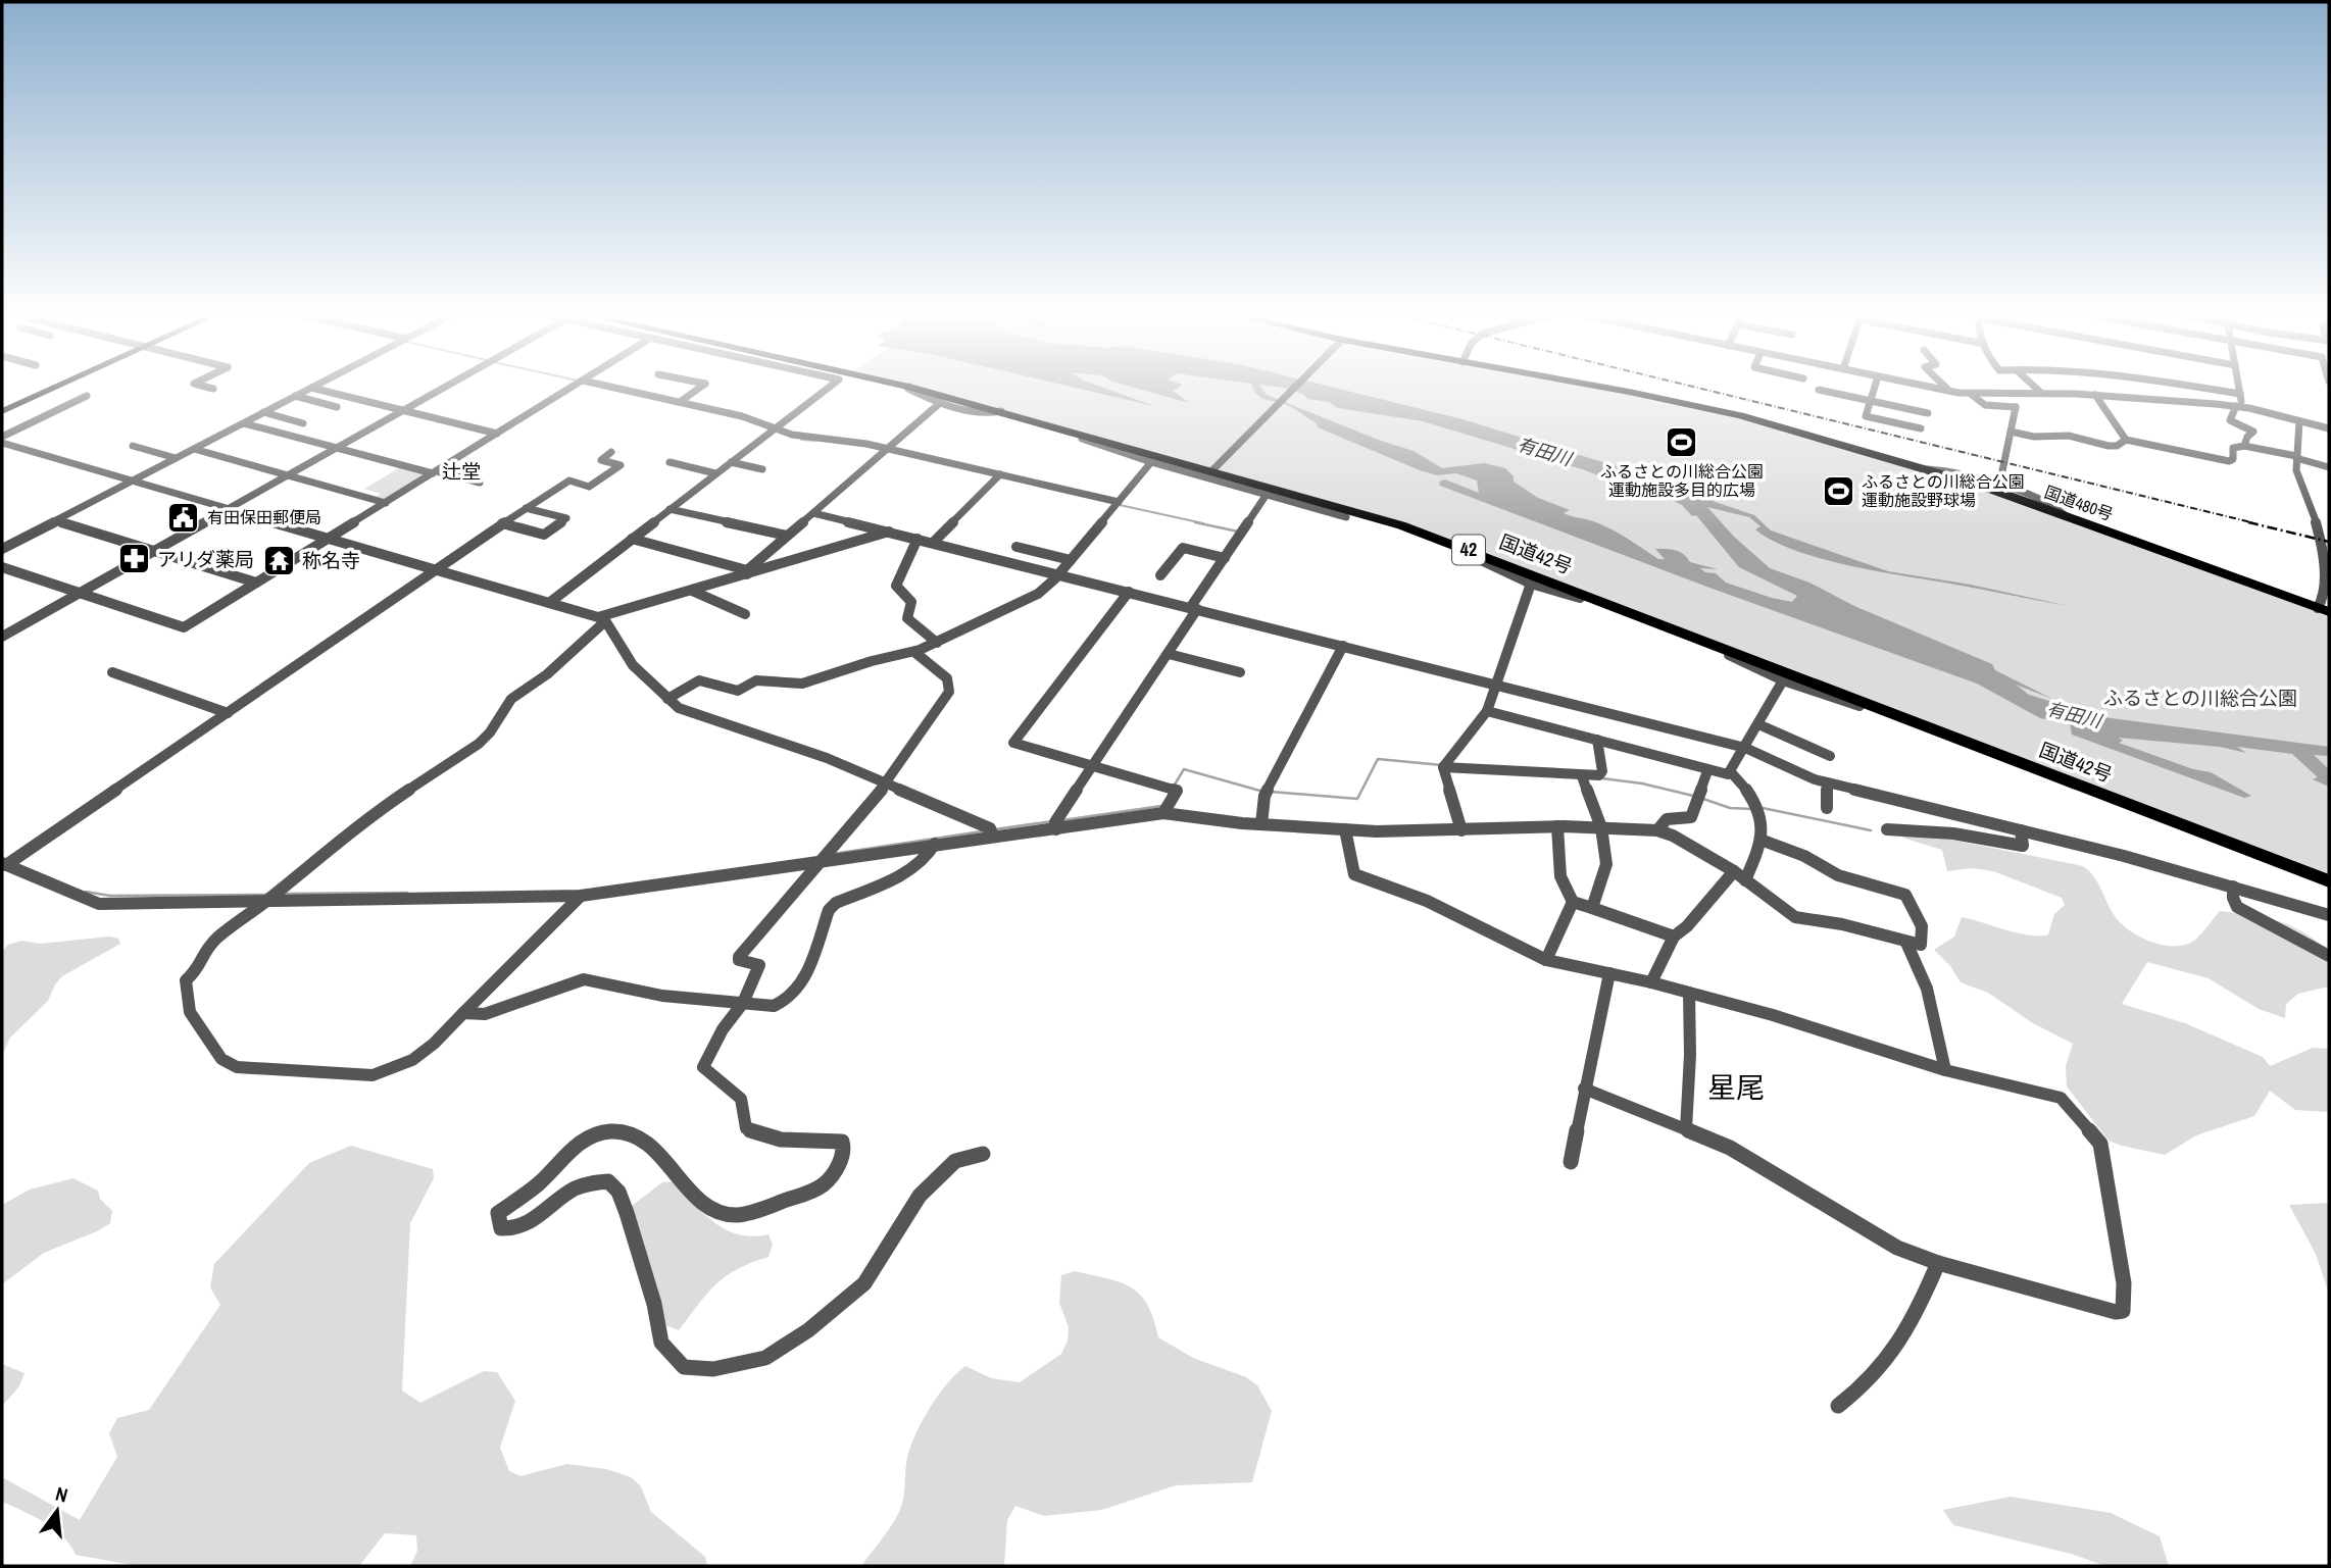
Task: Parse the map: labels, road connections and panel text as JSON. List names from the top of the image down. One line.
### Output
{"streets":{"highway":["国道480号","42","国道42号"]},"districts":["辻堂","星尾"],"water":["有田川"],"parks":["ふるさとの川総合公園"],"places":{"sports":["ふるさとの川総合公園 運動施設多目的広場","ふるさとの川総合公園 運動施設野球場"],"public building":["有田保田郵便局"],"pharmacy":["アリダ薬局"],"temple":["称名寺"]},"north":"top"}
